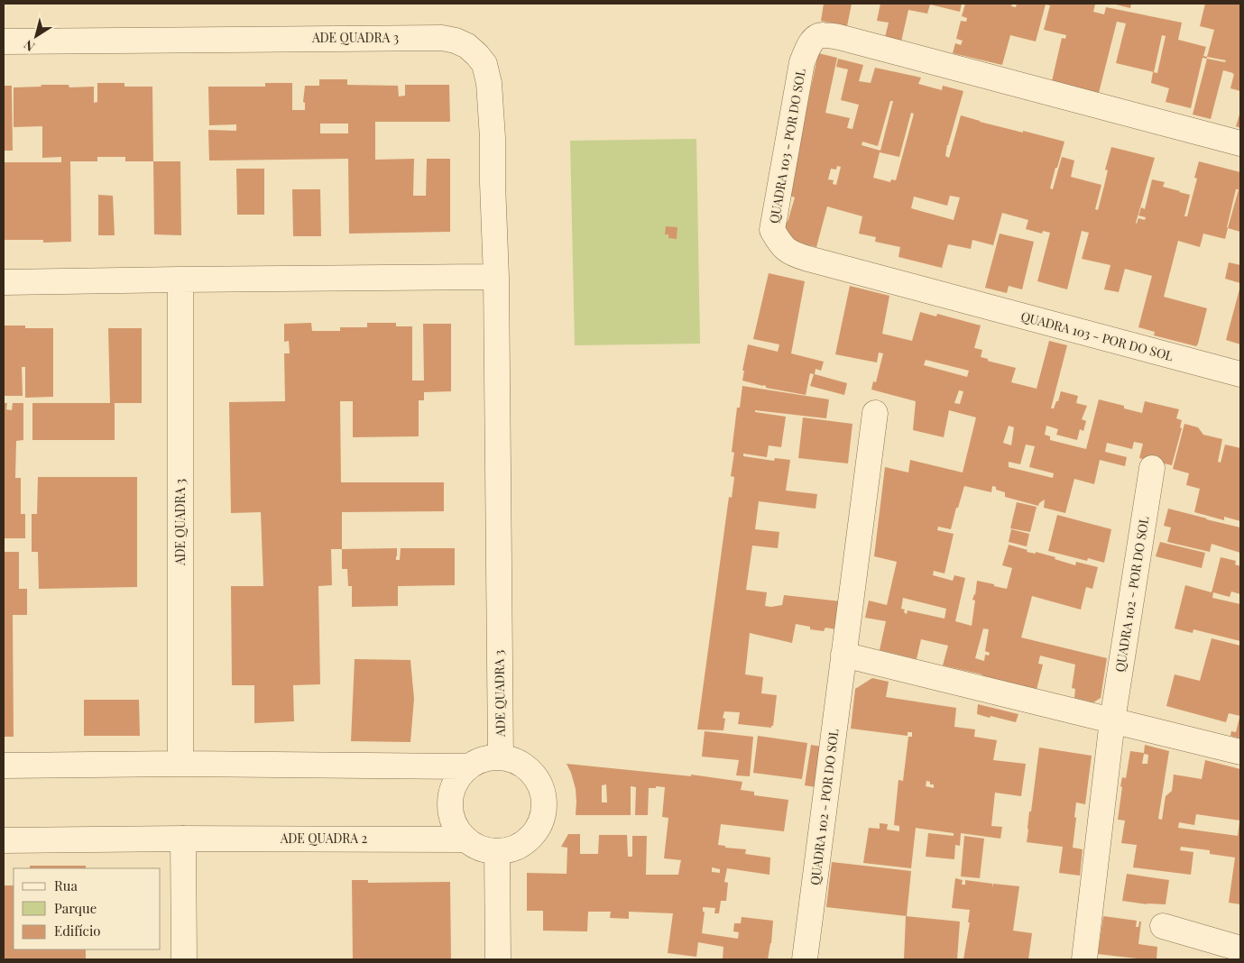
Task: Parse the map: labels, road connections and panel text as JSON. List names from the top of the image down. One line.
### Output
{"streets":{"street":["ADE QUADRA 3","QUADRA 103 - POR DO SOL","QUADRA 102 - POR DO SOL","ADE QUADRA 2"]},"crossings":[["ADE QUADRA 3","ADE QUADRA 2"]],"legend":["Rua","Parque","Edifício"],"north":"bottom left"}
